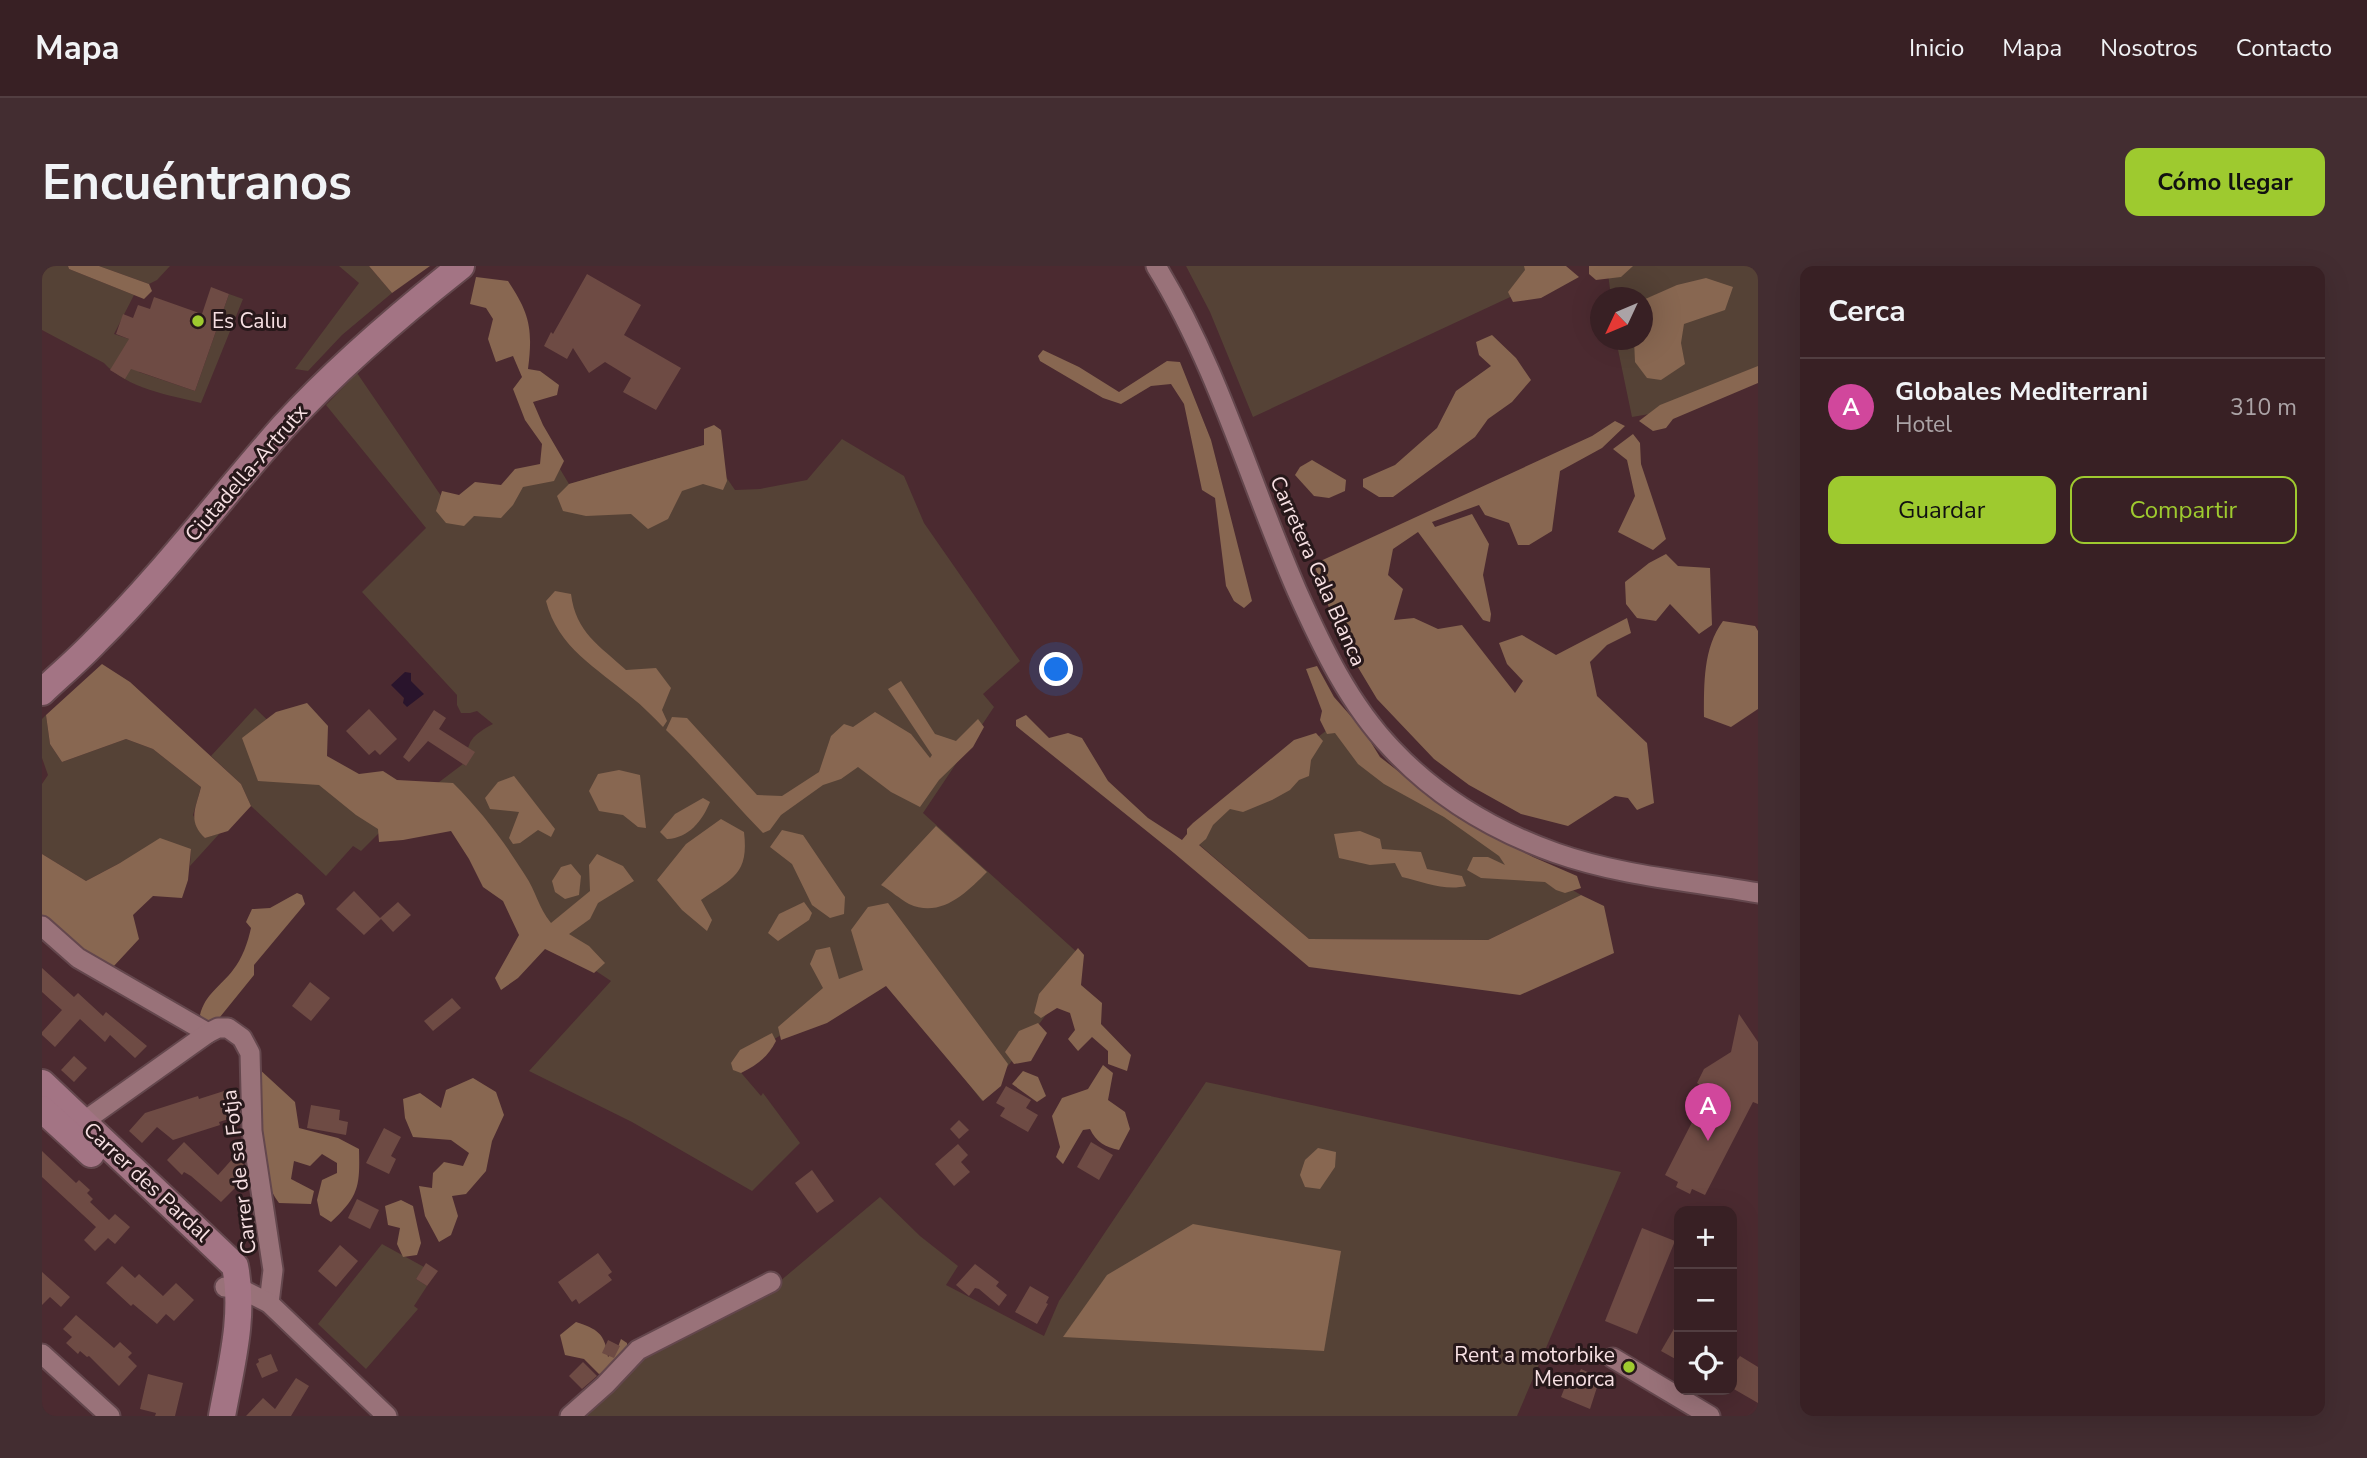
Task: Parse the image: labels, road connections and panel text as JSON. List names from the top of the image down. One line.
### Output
{"streets":{"main road":["Ciutadella-Artrutx","Carrer des Pardal"],"street":["Carretera Cala Blanca","Carrer de sa Fotja"]},"places":["Es Caliu","Rent a motorbike Menorca"],"north":"bottom left","page":{"header":"Mapa","nav":["Inicio","Mapa","Nosotros","Contacto"],"buttons":["Cómo llegar",["Guardar","Compartir"]],"title":"Encuéntranos","heading":"Cerca","list":[{"mark":"A","name":"Globales Mediterrani","note":"Hotel","value":"310 m"}],"pins":"A","map_buttons":["+","−"]}}
